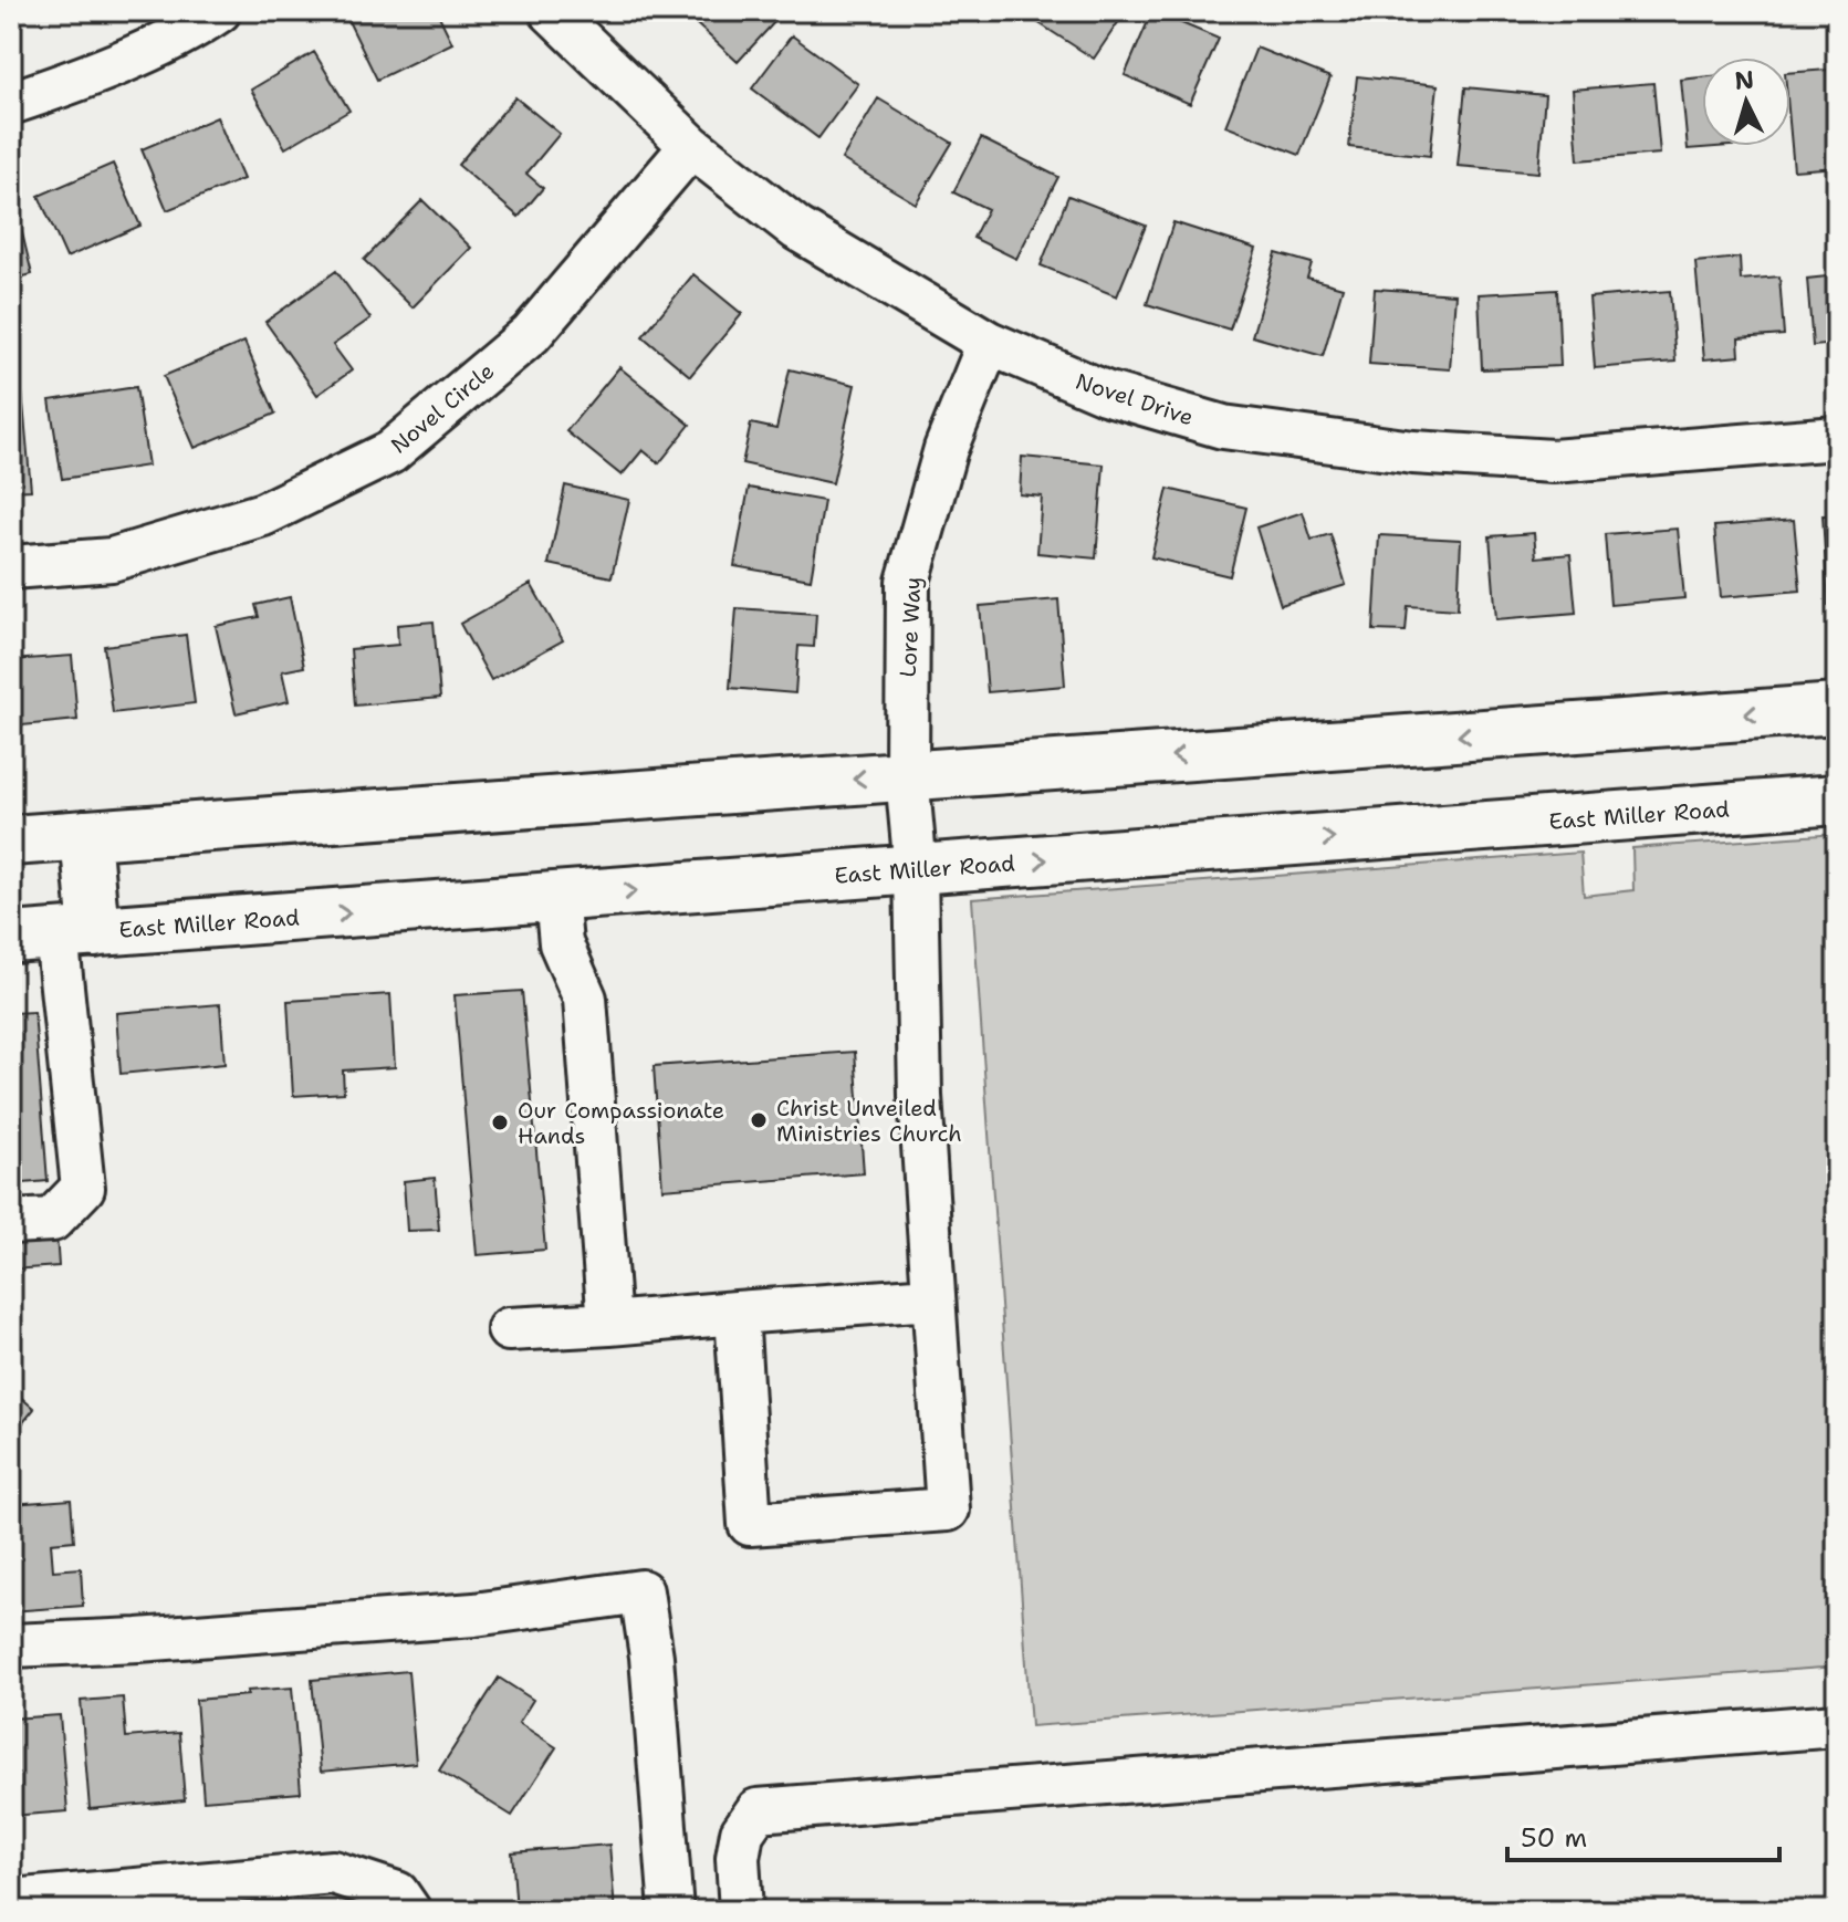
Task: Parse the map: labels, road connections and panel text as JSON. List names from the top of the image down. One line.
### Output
{"streets":{"main road":["East Miller Road"],"street":["Novel Drive","Novel Circle","Lore Way"]},"crossings":[["Novel Drive","Novel Circle"],["Novel Drive","Lore Way"],["Lore Way","East Miller Road"]],"places":["Christ Unveiled Ministries Church","Our Compassionate Hands"],"scale_bar":"50 m","north":"top"}
